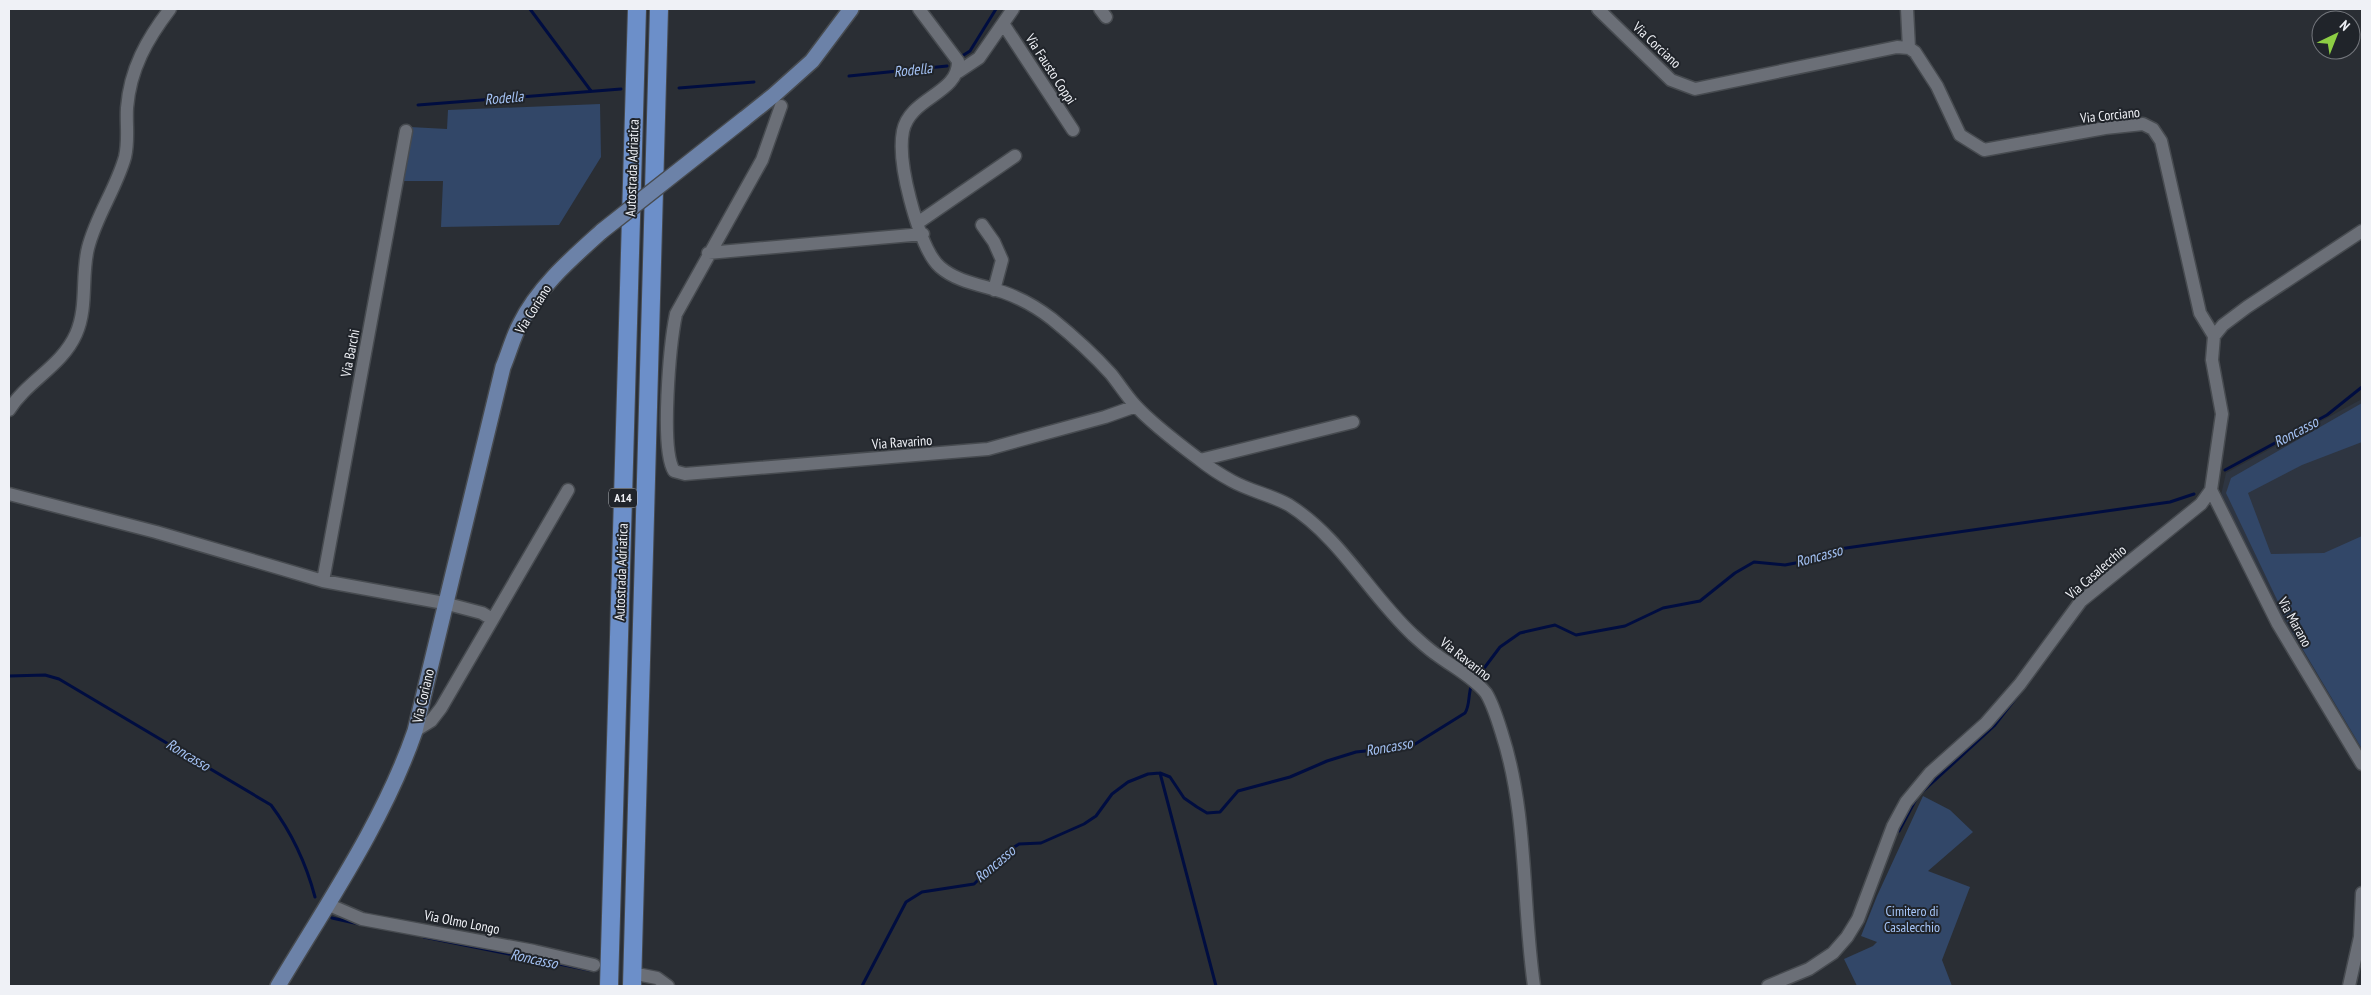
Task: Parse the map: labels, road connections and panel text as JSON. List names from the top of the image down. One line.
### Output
{"streets":{"highway":["Autostrada Adriatica","A14"],"main road":["Via Coriano"],"street":["Via Corciano","Via Fausto Coppi","Via Barchi","Via Ravarino","Via Casalecchio","Via Marano","Via Olmo Longo"]},"crossings":[["Via Fausto Coppi","Via Ravarino"],["Via Coriano","Via Olmo Longo"],["Via Casalecchio","Via Marano"]],"water":["Rodella","Roncasso"],"parks":["Cimitero di Casalecchio"],"north":"top right"}
